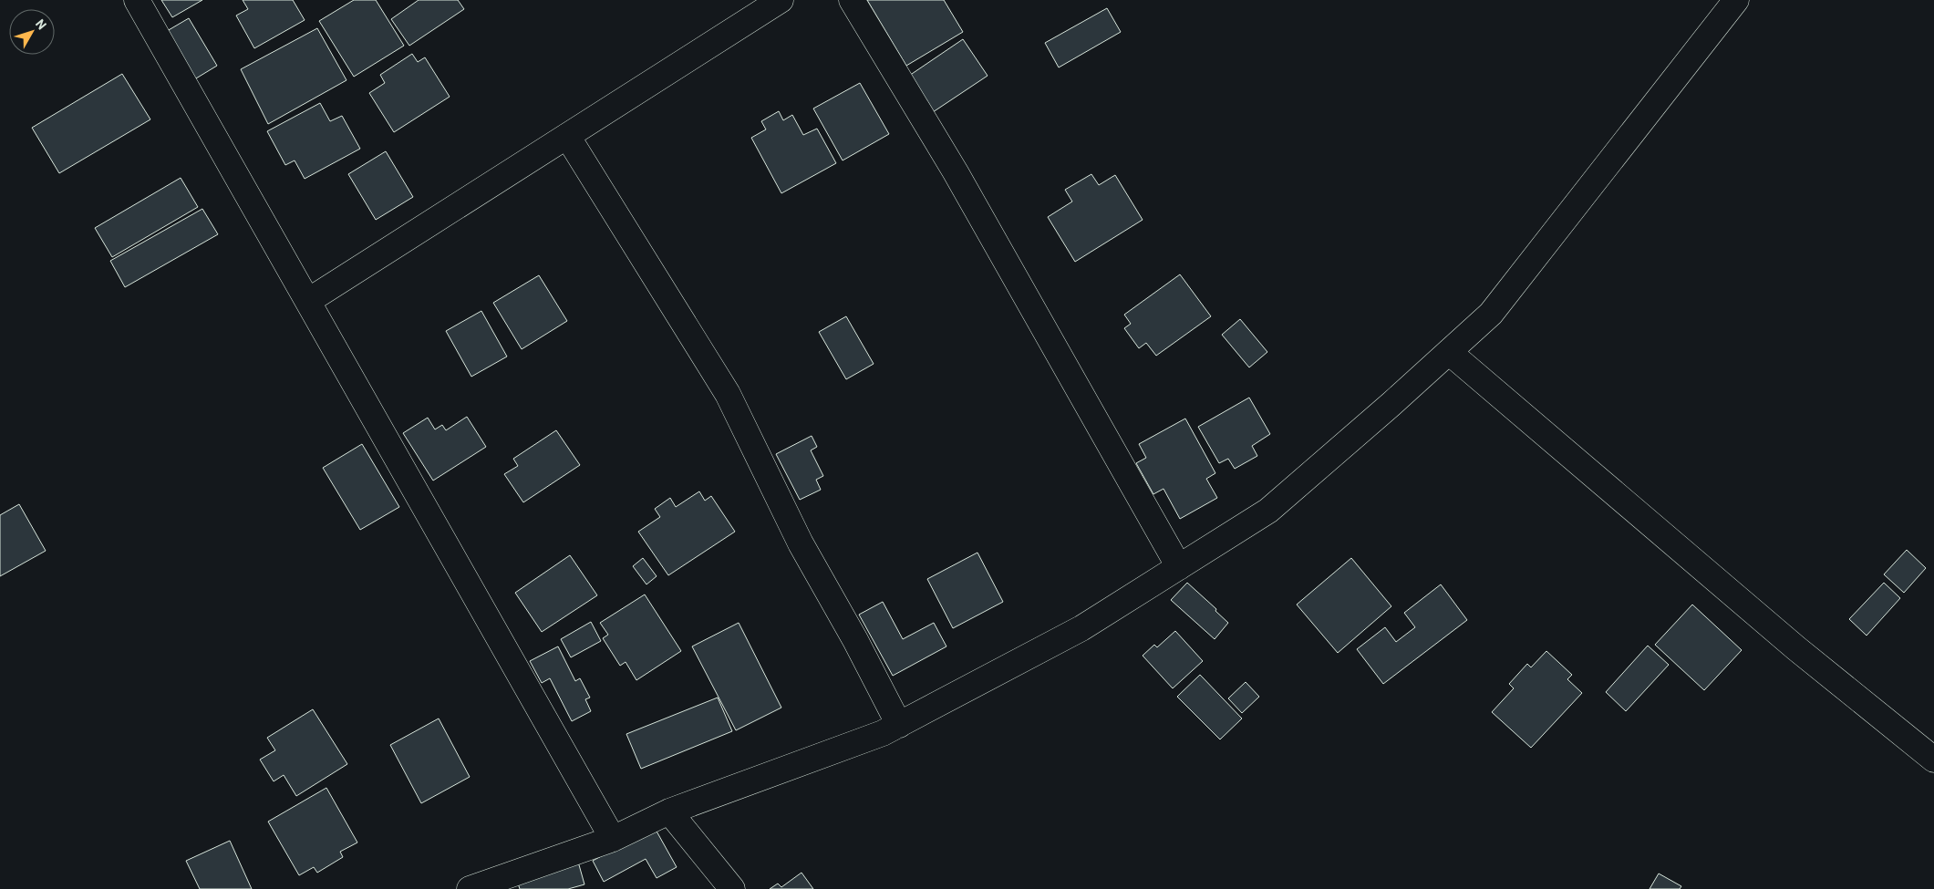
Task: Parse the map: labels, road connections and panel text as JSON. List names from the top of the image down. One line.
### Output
{"north":"top right"}
